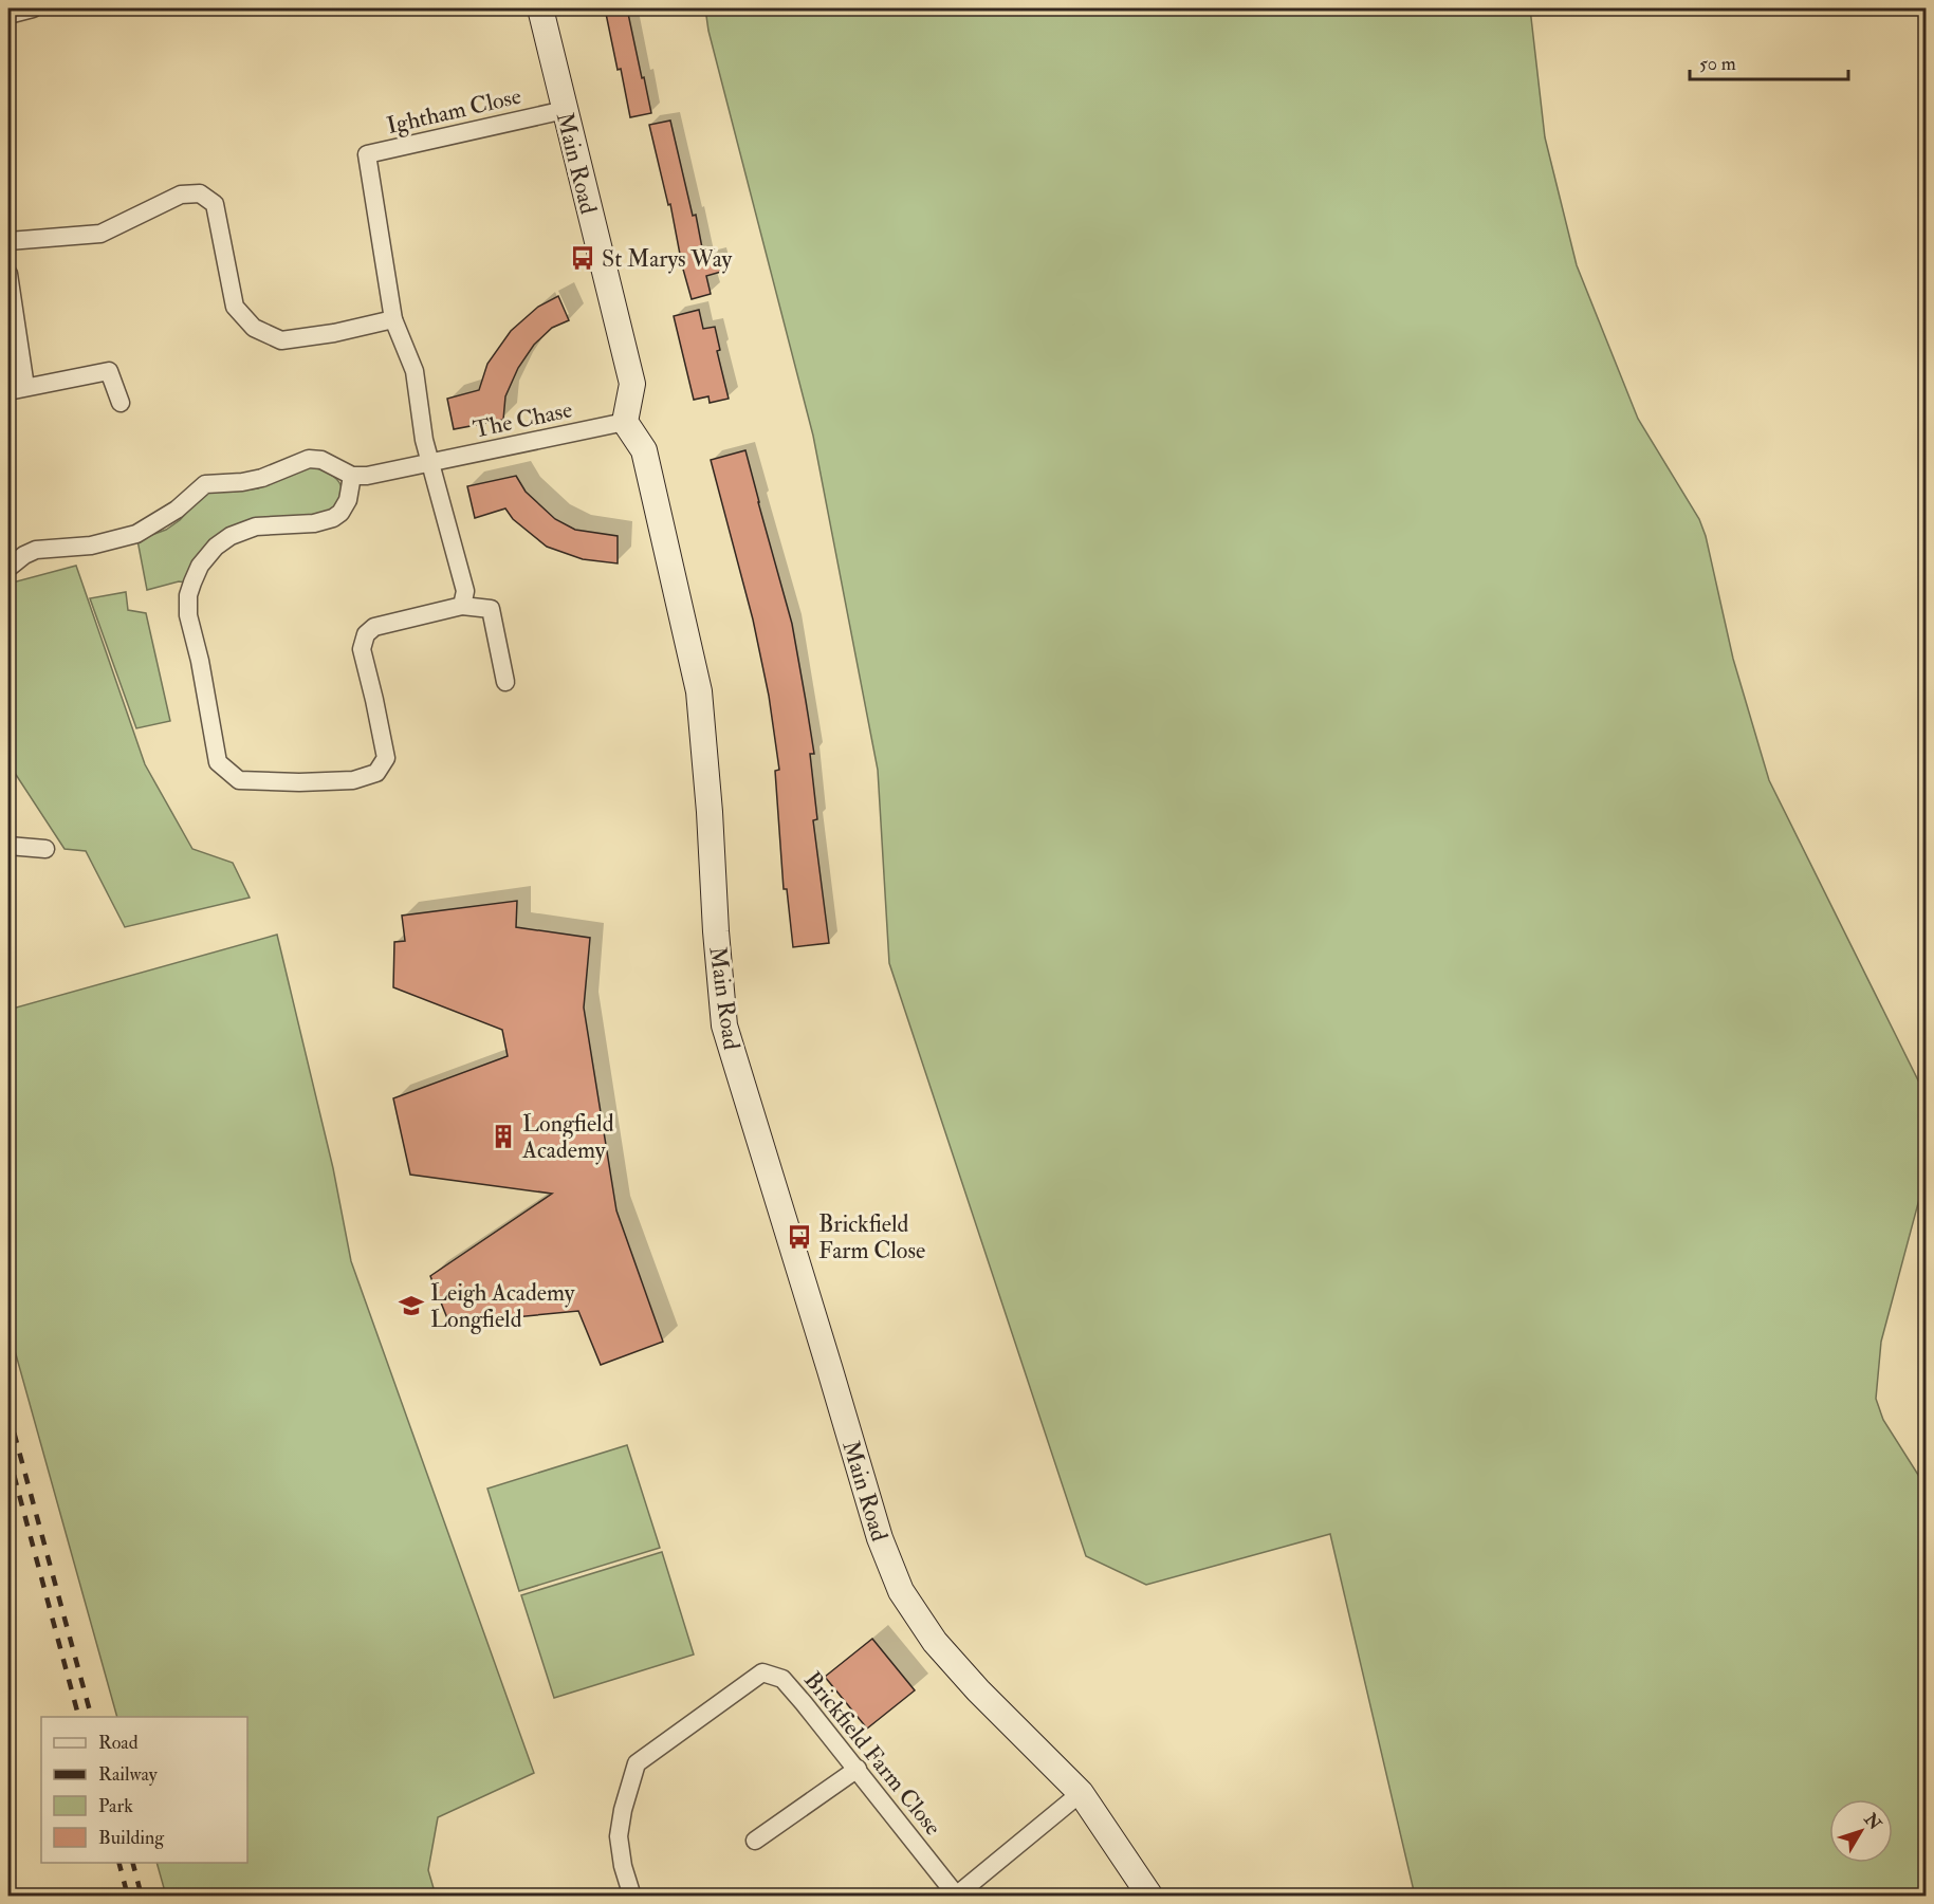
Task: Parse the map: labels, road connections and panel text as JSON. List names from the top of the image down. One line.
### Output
{"streets":{"main road":["Main Road"],"street":["Ightham Close","The Chase","Brickfield Farm Close"]},"crossings":[["Ightham Close","Main Road"],["Main Road","The Chase"]],"places":{"bus stop":["St Marys Way","Brickfield Farm Close"],"building":["Longfield Academy"],"school or university":["Leigh Academy Longfield"]},"legend":["Road","Railway","Park","Building"],"scale_bar":"50 m","north":"top right"}
